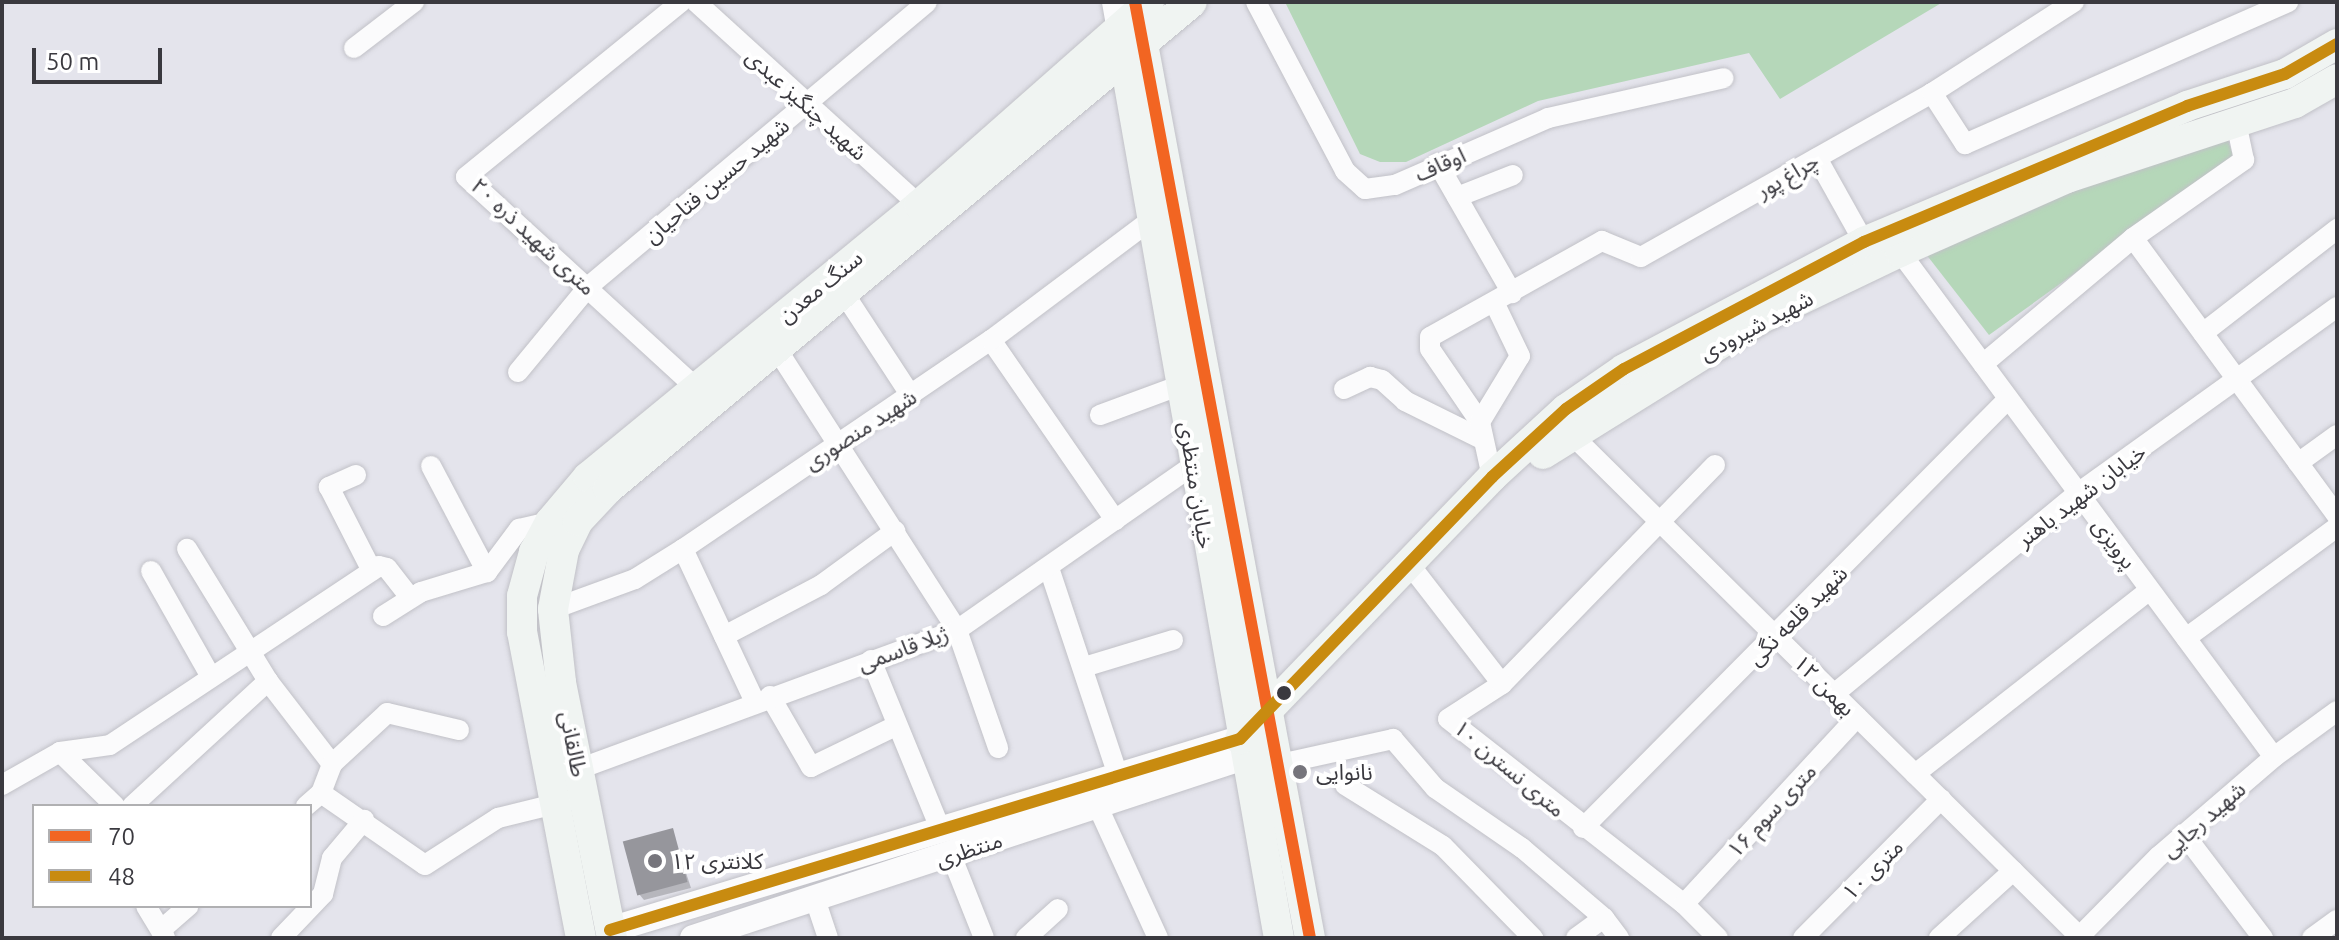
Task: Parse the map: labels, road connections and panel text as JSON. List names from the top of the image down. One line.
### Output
{"streets":{"main road":["سنگ معدن","شهید شیرودی","خیابان منتظری","طالقانی"],"street":["شهید چنگیز عبدی","اوقاف","چراغ پور","شهید حسین فتاحیان","۲۰ متری شهید ذره","شهید منصوری","خیابان شهید باهنر","پرویزی","شهید قلعه نگی","ژیلا قاسمی","۱۲ بهمن","۱۰ متری نسترن","۱۶ متری سوم","شهید رجایی","منتظری","۱۰ متری"]},"crossings":[["شهید چنگیز عبدی","شهید حسین فتاحیان"],["شهید چنگیز عبدی","سنگ معدن"],["شهید حسین فتاحیان","۲۰ متری شهید ذره"],["۲۰ متری شهید ذره","سنگ معدن"],["سنگ معدن","خیابان منتظری"],["سنگ معدن","طالقانی"],["شهید شیرودی","خیابان منتظری"],["شهید شیرودی","پرویزی"],["شهید شیرودی","۱۲ بهمن"],["شهید منصوری","خیابان منتظری"],["شهید منصوری","طالقانی"],["خیابان منتظری","ژیلا قاسمی"],["خیابان منتظری","منتظری"],["خیابان شهید باهنر","پرویزی"],["خیابان شهید باهنر","۱۲ بهمن"],["پرویزی","شهید قلعه نگی"],["پرویزی","شهید رجایی"],["شهید قلعه نگی","۱۲ بهمن"],["شهید قلعه نگی","۱۰ متری نسترن"],["ژیلا قاسمی","طالقانی"],["۱۲ بهمن","۱۰ متری نسترن"],["۱۲ بهمن","۱۶ متری سوم"],["۱۲ بهمن","شهید رجایی"],["۱۲ بهمن","۱۰ متری"],["طالقانی","منتظری"],["۱۰ متری نسترن","۱۶ متری سوم"]],"places":["نانوایی","کلانتری ۱۲"],"lines":["transit line 70","transit line 48"],"legend":["70","48"],"scale_bar":"50 m"}
